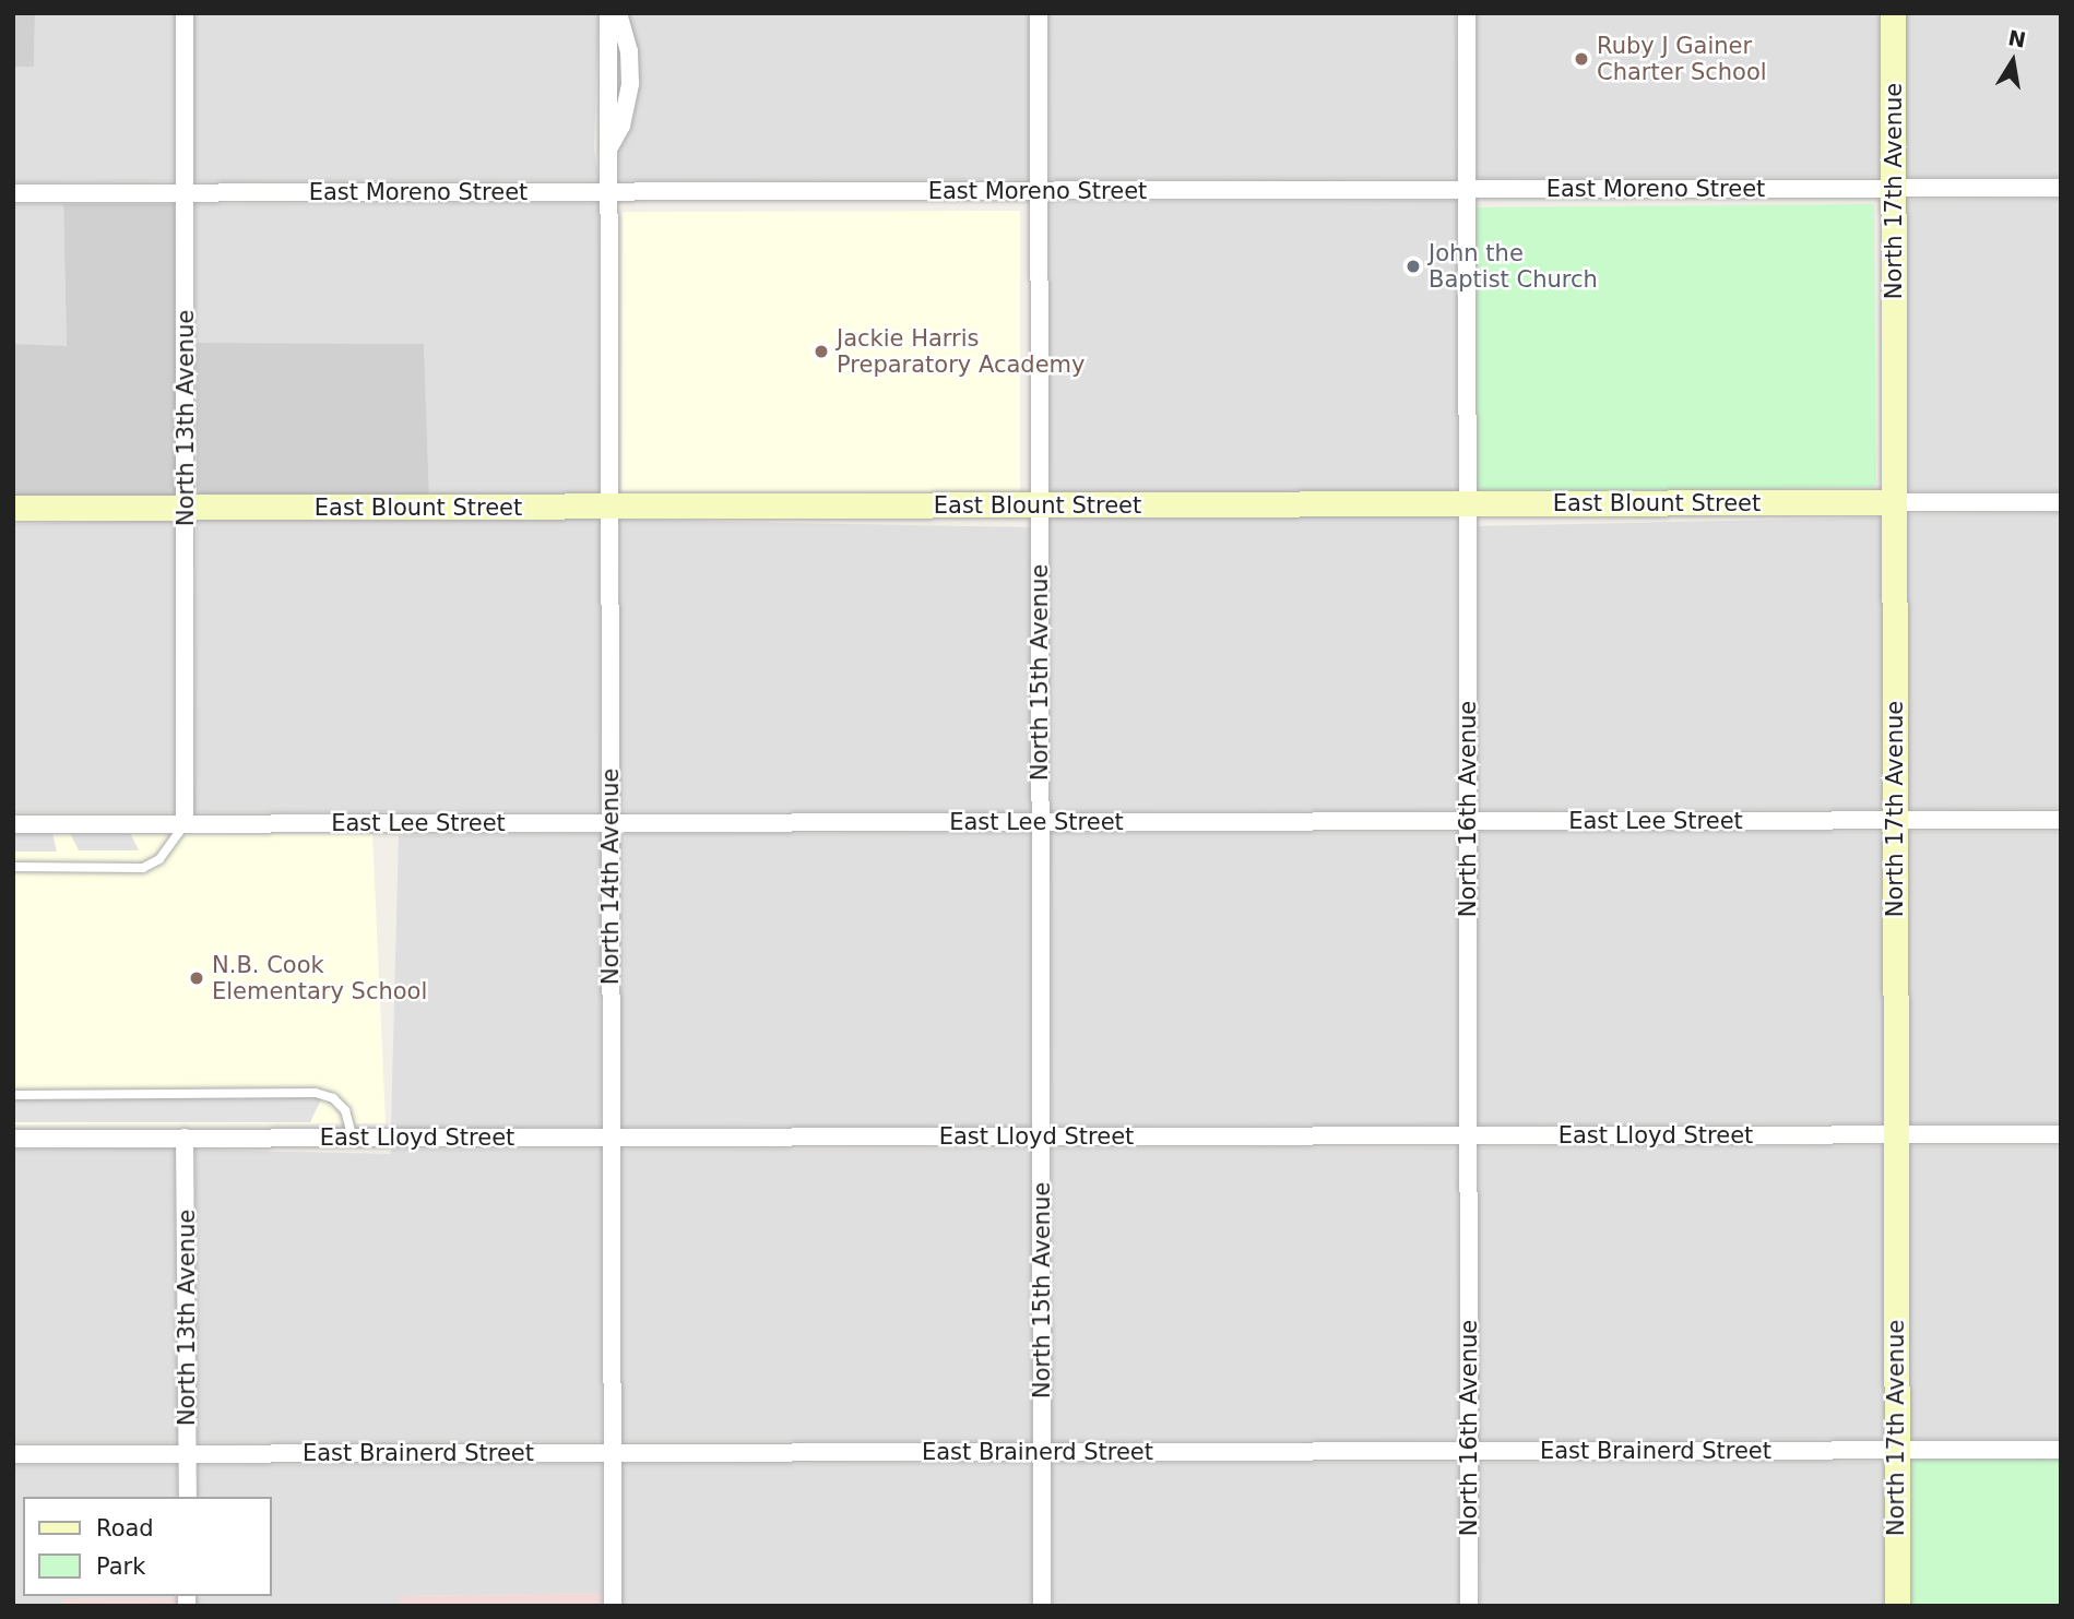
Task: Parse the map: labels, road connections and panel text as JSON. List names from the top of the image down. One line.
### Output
{"streets":{"street":["East Moreno Street","North 17th Avenue","North 13th Avenue","East Blount Street","North 15th Avenue","North 16th Avenue","East Lee Street","North 14th Avenue","East Lloyd Street","East Brainerd Street"]},"crossings":[["East Moreno Street","North 17th Avenue"],["East Moreno Street","North 13th Avenue"],["East Moreno Street","North 15th Avenue"],["East Moreno Street","North 16th Avenue"],["East Moreno Street","North 14th Avenue"],["North 17th Avenue","East Blount Street"],["North 17th Avenue","East Lee Street"],["North 17th Avenue","East Lloyd Street"],["North 17th Avenue","East Brainerd Street"],["North 13th Avenue","East Blount Street"],["North 13th Avenue","East Lee Street"],["North 13th Avenue","East Lloyd Street"],["North 13th Avenue","East Brainerd Street"],["East Blount Street","North 15th Avenue"],["East Blount Street","North 16th Avenue"],["East Blount Street","North 14th Avenue"],["North 15th Avenue","East Lee Street"],["North 15th Avenue","East Lloyd Street"],["North 15th Avenue","East Brainerd Street"],["North 16th Avenue","East Lee Street"],["North 16th Avenue","East Lloyd Street"],["North 16th Avenue","East Brainerd Street"],["East Lee Street","North 14th Avenue"],["North 14th Avenue","East Lloyd Street"],["North 14th Avenue","East Brainerd Street"]],"places":["Ruby J Gainer Charter School","John the Baptist Church","Jackie Harris Preparatory Academy","N.B. Cook Elementary School"],"legend":["Road","Park"],"north":"top"}
